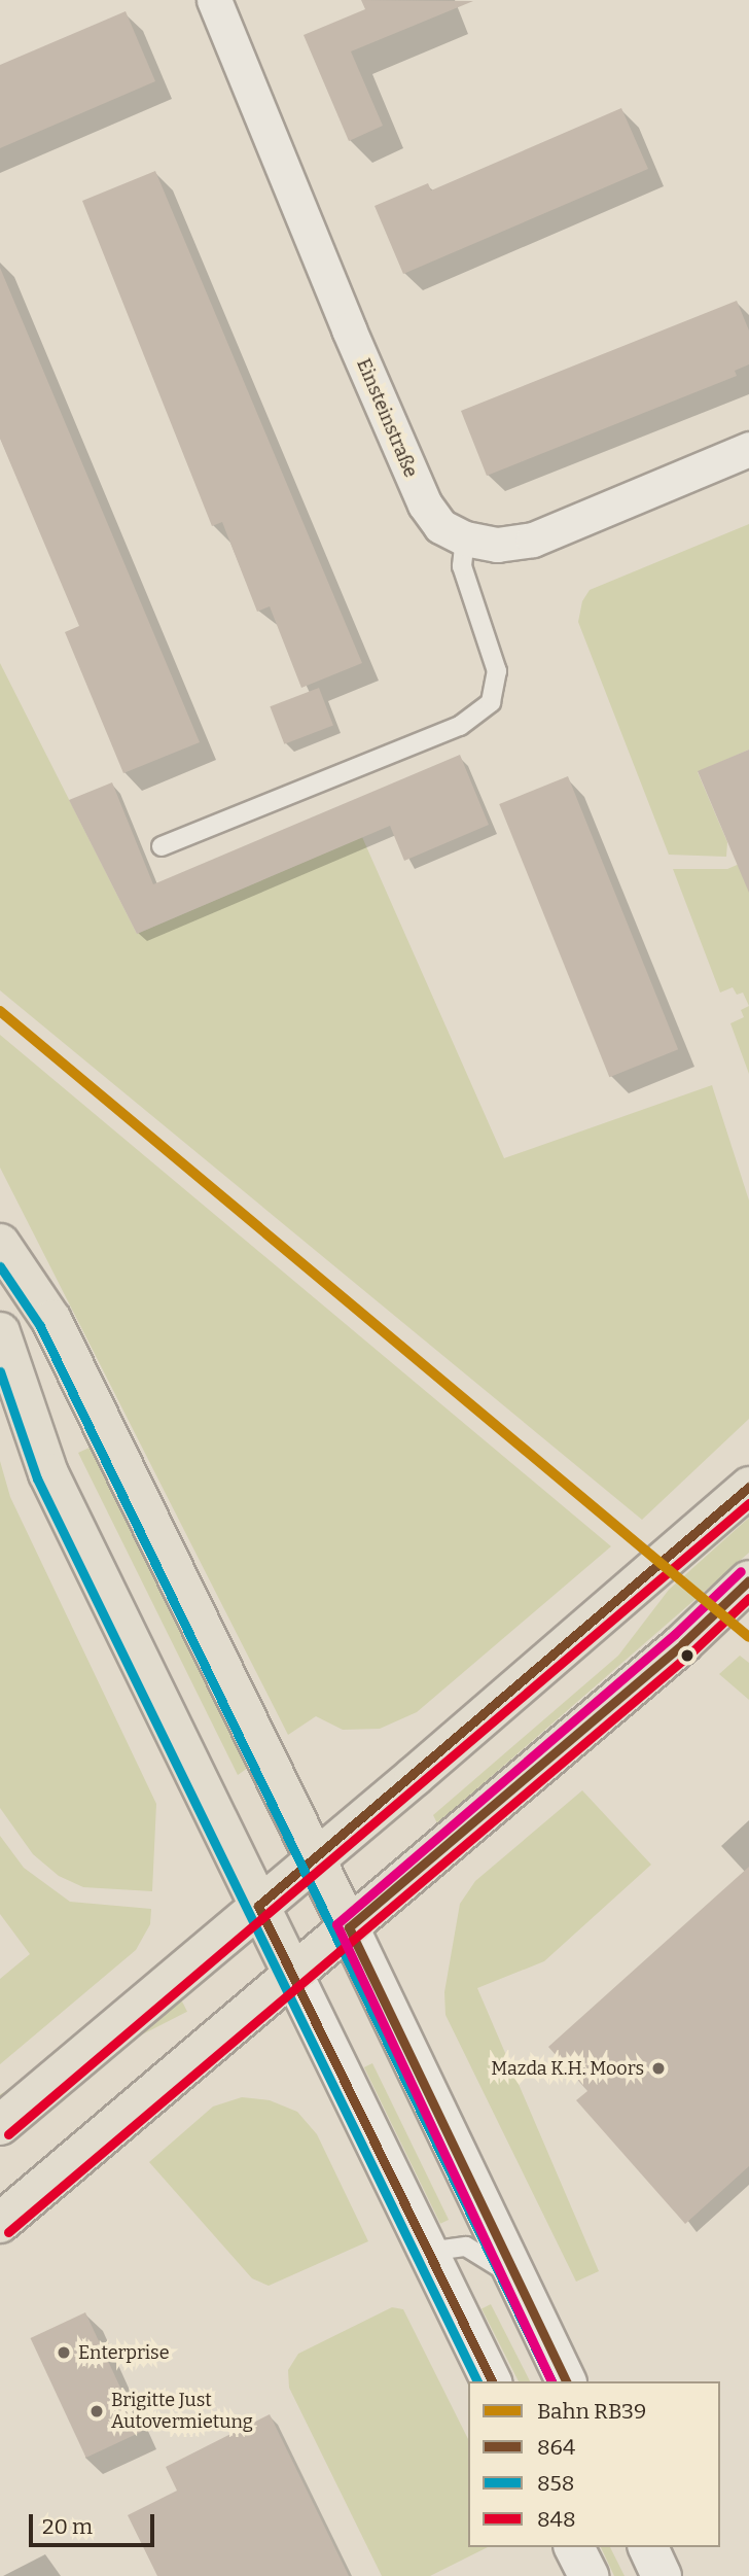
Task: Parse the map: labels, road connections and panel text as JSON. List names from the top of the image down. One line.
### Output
{"streets":{"street":["Einsteinstraße"]},"places":["Mazda K.H. Moors","Enterprise","Brigitte Just Autovermietung"],"lines":["rail line RB39","transit line 858","transit line 864","transit line 848"],"legend":["Bahn RB39","864","858","848"],"scale_bar":"20 m"}
